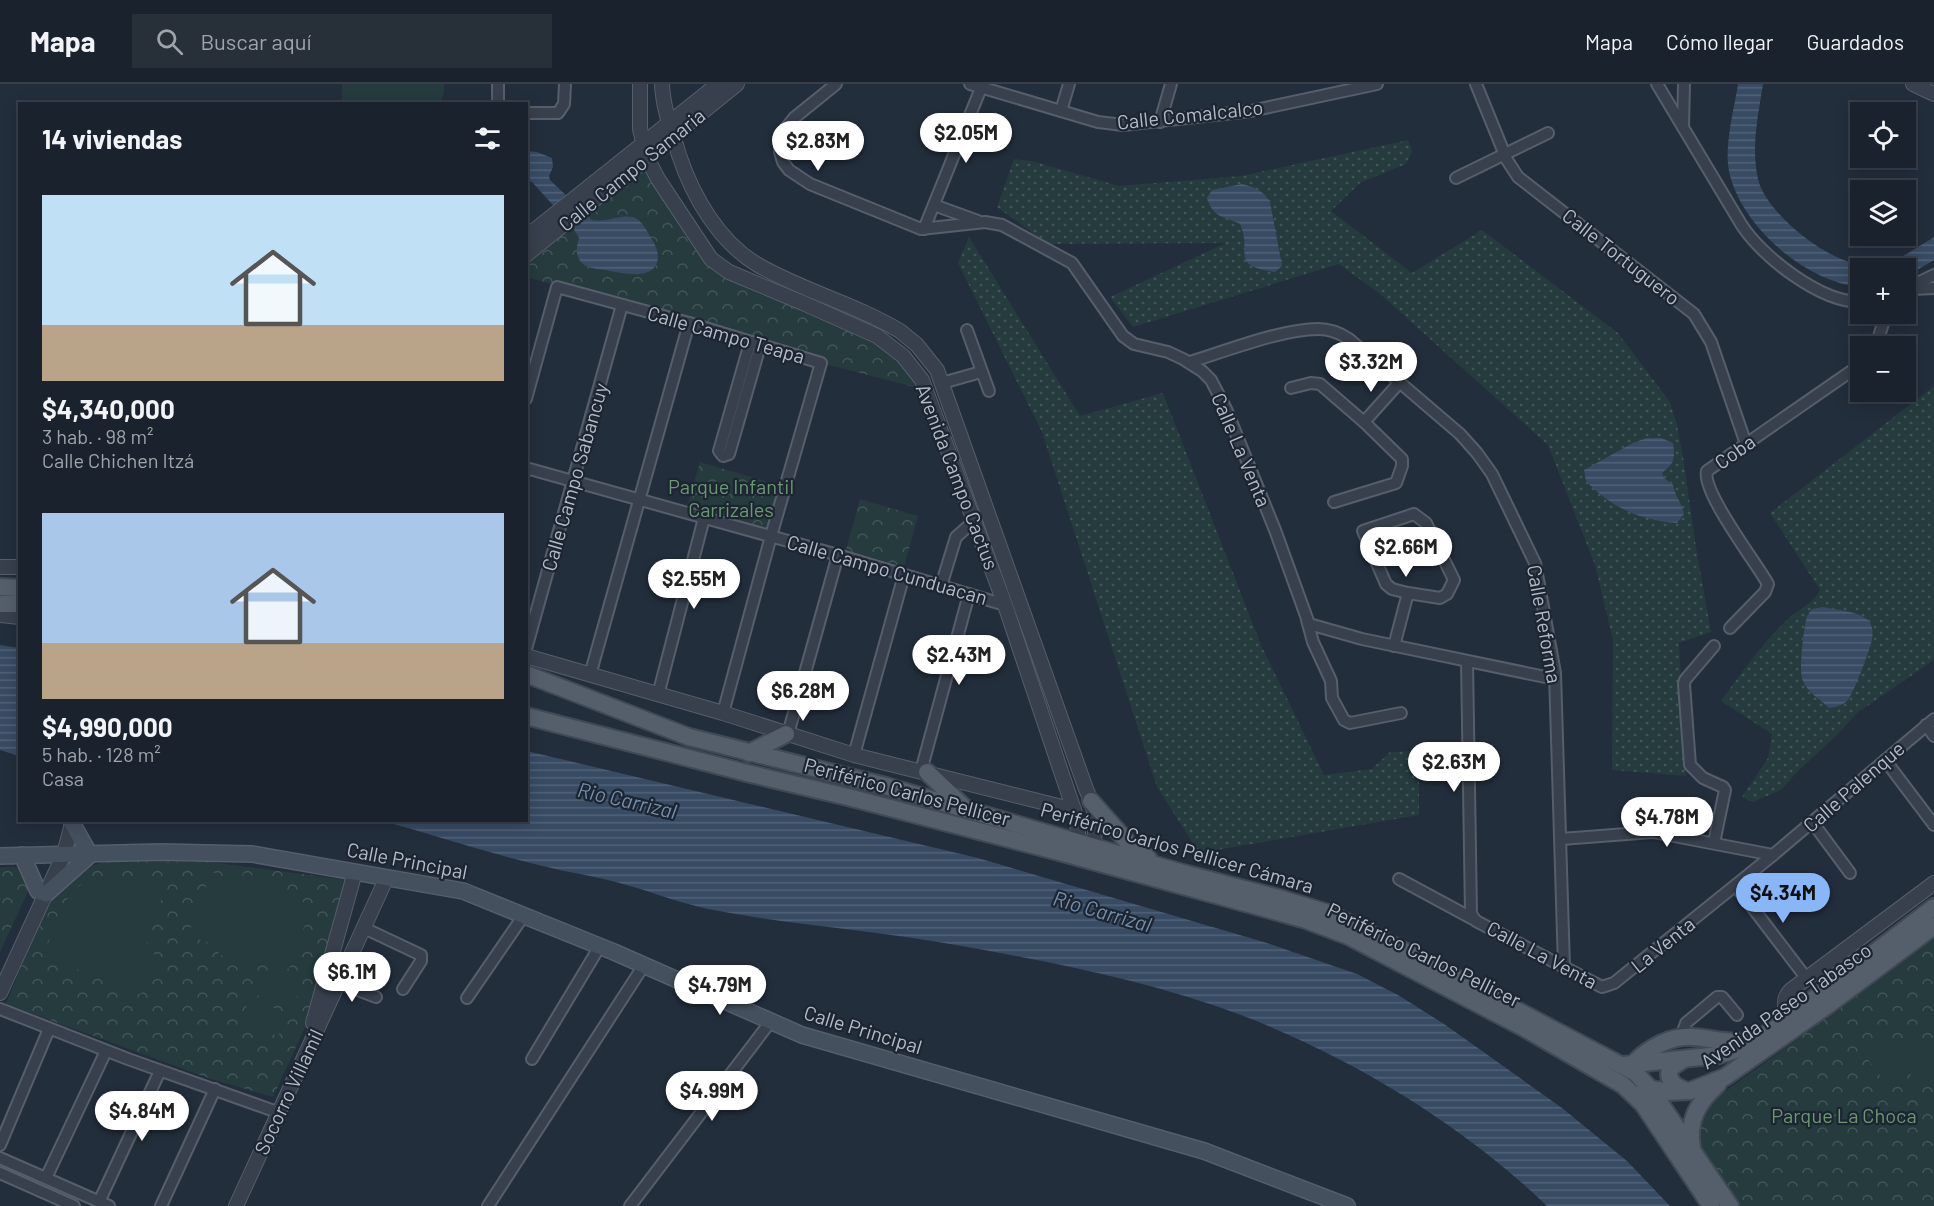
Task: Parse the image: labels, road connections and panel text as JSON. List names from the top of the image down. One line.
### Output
{"streets":{"main road":["Periférico Carlos Pellicer","Periférico Carlos Pellicer Cámara","Calle Principal","Avenida Paseo Tabasco"],"street":["Calle Comalcalco","Calle Campo Samaria","Calle Tortuguero","Calle Campo Teapa","Calle La Venta","Coba","Calle Campo Sabancuy","Avenida Campo Cactus","Calle Campo Cunduacan","Calle Reforma","Calle Palenque","La Venta","Socorro Villamil"]},"crossings":[["Calle Campo Samaria","Avenida Campo Cactus"],["Calle Tortuguero","Coba"],["Calle Campo Teapa","Calle Campo Sabancuy"],["Calle Campo Teapa","Calle Campo Cunduacan"],["Calle La Venta","Calle Reforma"],["Calle La Venta","La Venta"],["Calle Campo Sabancuy","Calle Campo Cunduacan"],["Avenida Campo Cactus","Calle Campo Cunduacan"],["Avenida Campo Cactus","Periférico Carlos Pellicer"],["Avenida Campo Cactus","Periférico Carlos Pellicer Cámara"],["Calle Palenque","La Venta"],["Periférico Carlos Pellicer","Periférico Carlos Pellicer Cámara"],["Periférico Carlos Pellicer","Avenida Paseo Tabasco"],["Periférico Carlos Pellicer Cámara","Avenida Paseo Tabasco"],["Calle Principal","Socorro Villamil"]],"water":["Rio Carrizal"],"parks":["Parque Infantil Carrizales","Parque La Choca"],"page":{"header":"Mapa","search":"Buscar aquí","nav":["Mapa","Cómo llegar","Guardados"],"map_buttons":["+","−"],"heading":"14 viviendas","price":["$2.05M","$2.83M","$3.32M","$2.66M","$2.55M","$2.43M","$6.28M","$2.63M","$4.78M","$4.34M","$6.1M","$4.79M","$4.99M","$4.84M"],"list":[{"name":"$4,340,000","note":"3 hab. · 98 m² · Calle Chichen Itzá"},{"name":"$4,990,000","note":"5 hab. · 128 m² · Casa"}]}}
